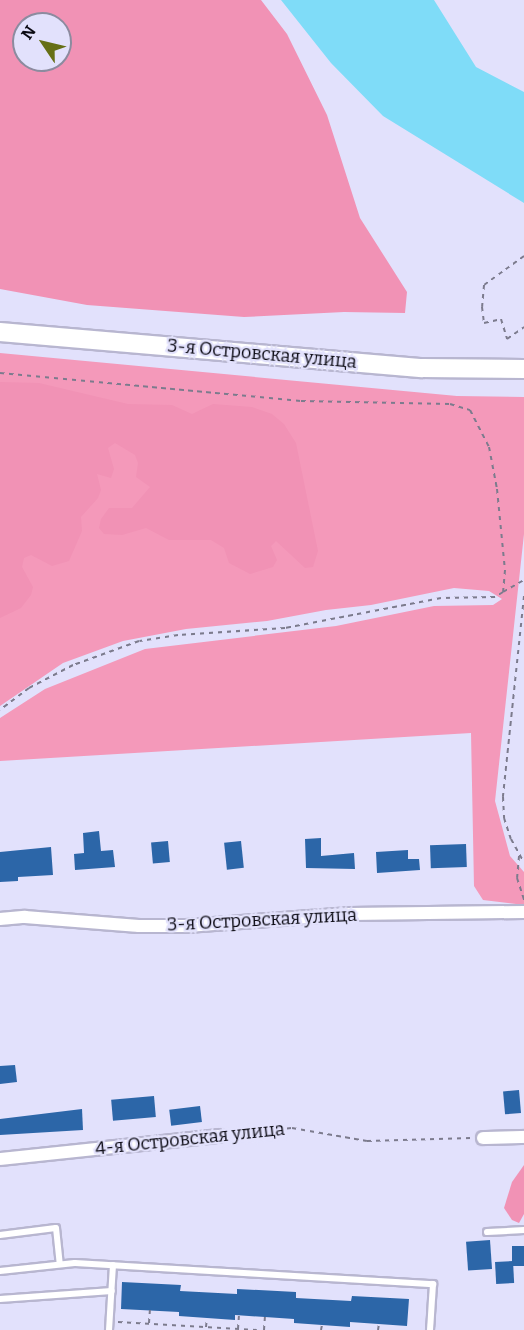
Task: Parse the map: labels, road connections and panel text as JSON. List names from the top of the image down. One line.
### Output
{"streets":{"main road":["3-я Островская улица"],"street":["4-я Островская улица"]},"north":"top left"}
